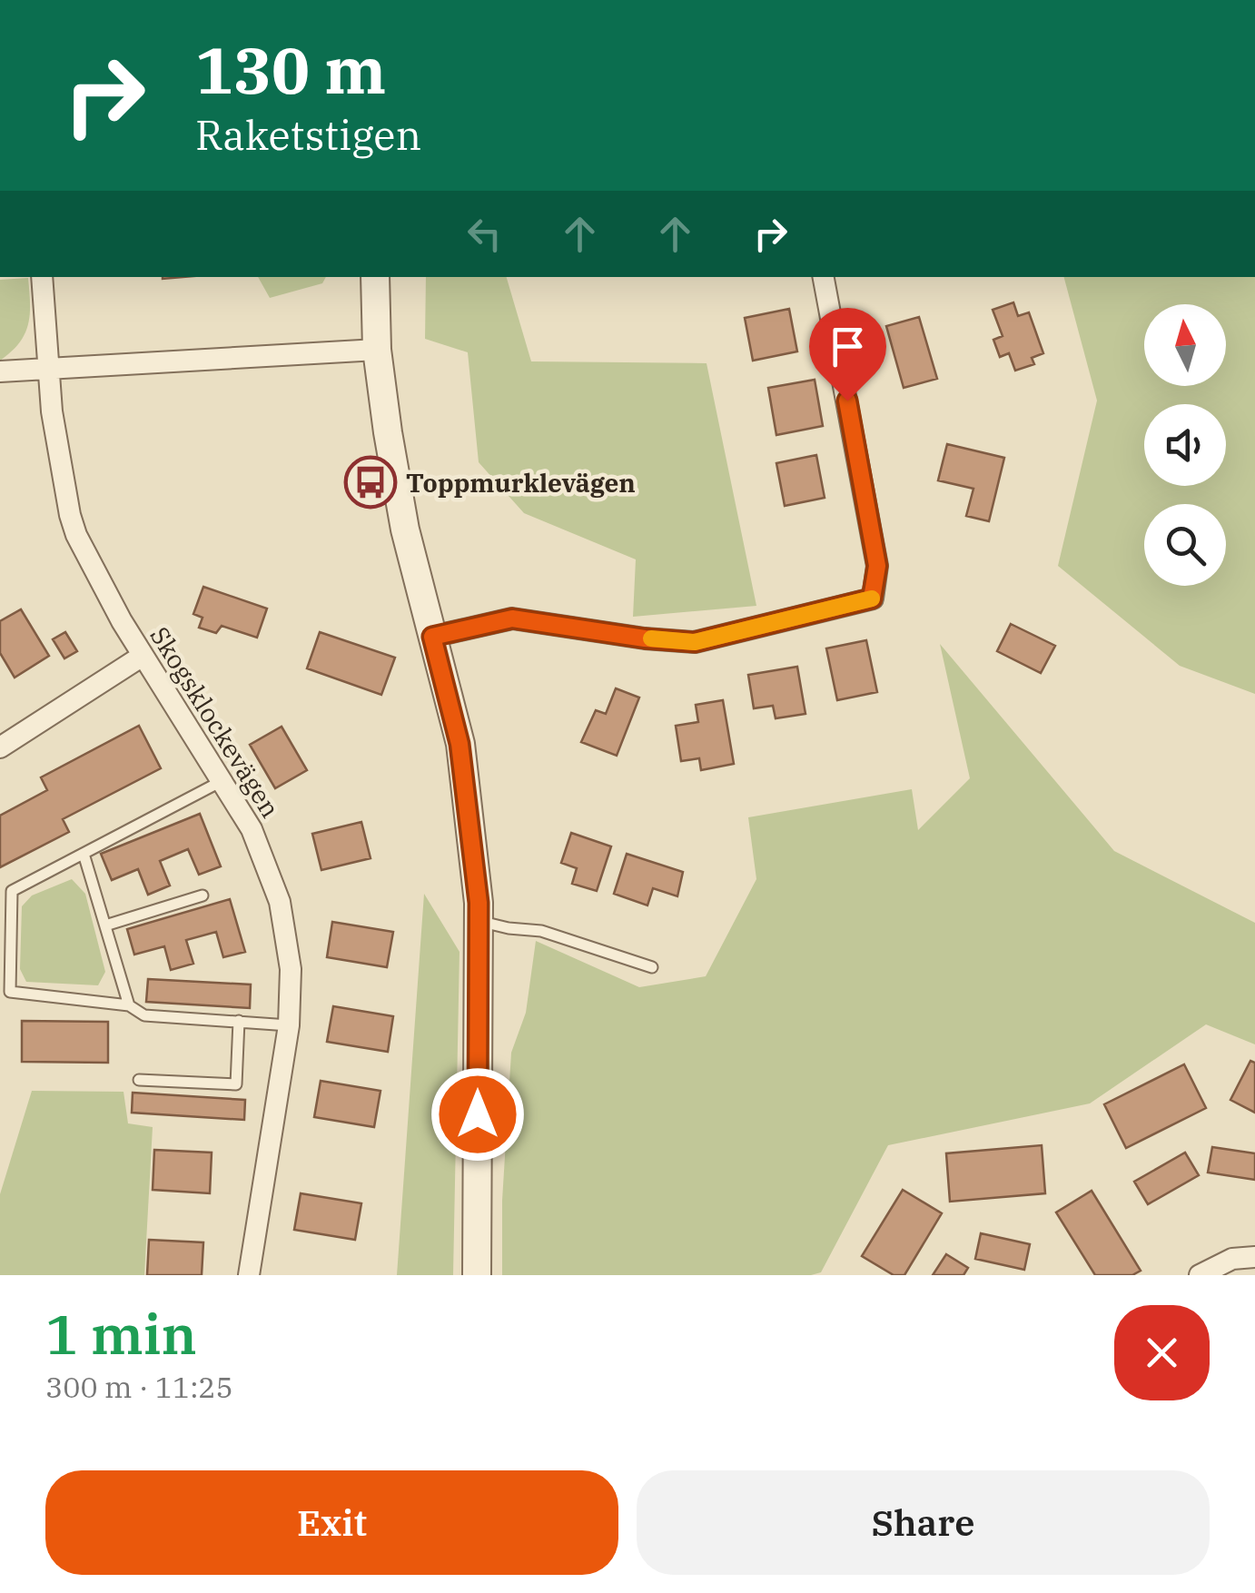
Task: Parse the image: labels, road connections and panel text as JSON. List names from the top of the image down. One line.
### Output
{"streets":{"street":["Skogsklockevägen"]},"places":{"bus stop":["Toppmurklevägen"]},"north":"top","page":{"turn":["130 m","Raketstigen"],"heading":["1 min","300 m · 11:25"],"buttons":["Exit","Share"]}}
